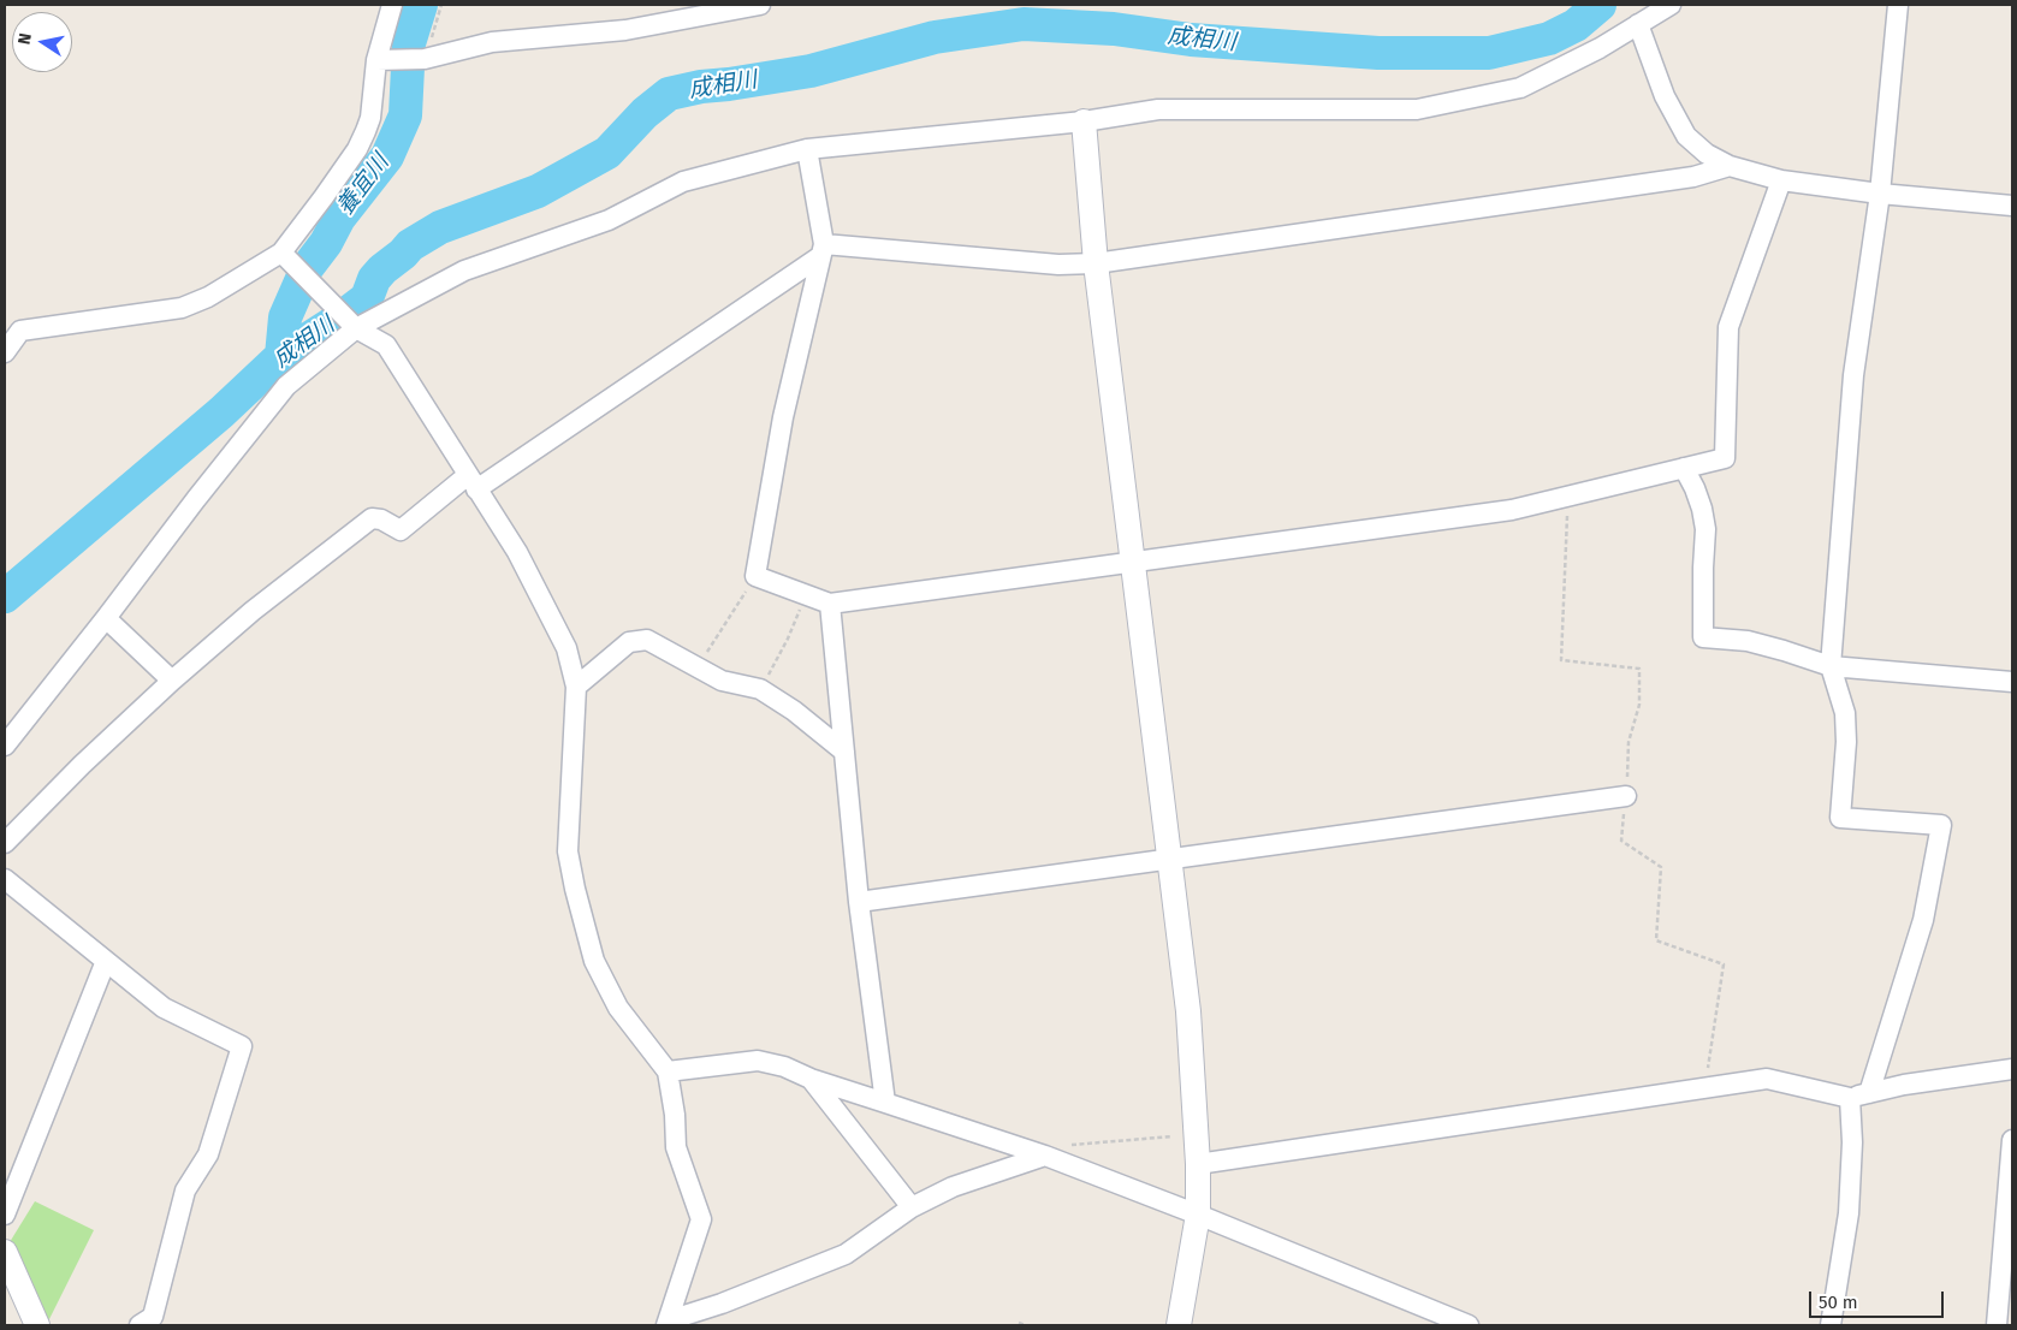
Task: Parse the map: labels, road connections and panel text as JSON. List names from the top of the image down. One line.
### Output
{"water":["成相川","養宜川"],"scale_bar":"50 m","north":"left"}
